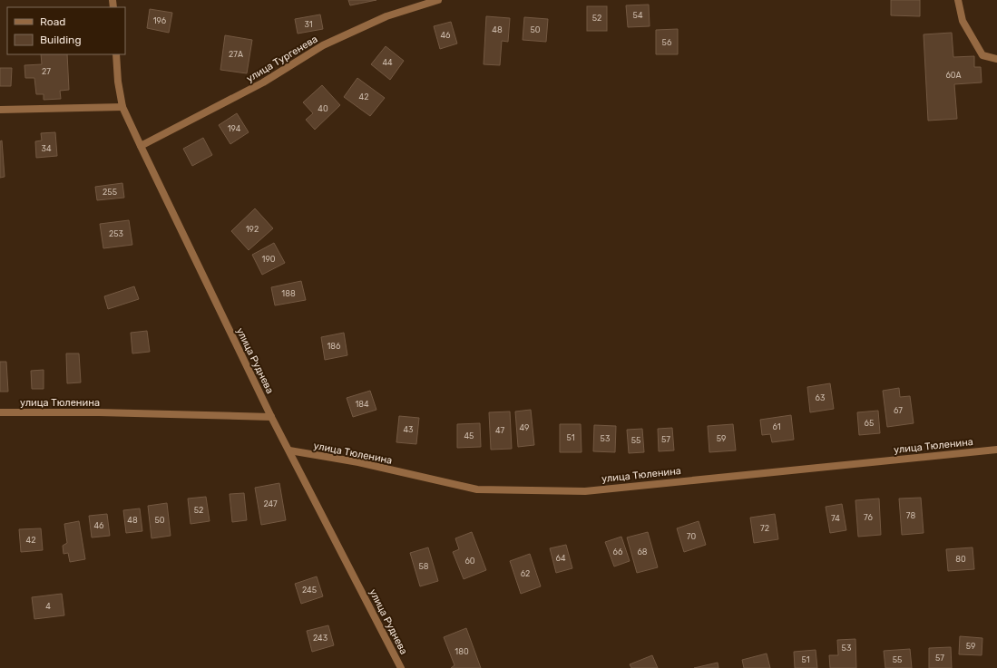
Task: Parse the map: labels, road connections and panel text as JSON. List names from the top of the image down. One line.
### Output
{"streets":{"street":["улица Тургенева","улица Руднева","улица Тюленина"]},"crossings":[["улица Тургенева","улица Руднева"],["улица Руднева","улица Тюленина"]],"house_numbers":["54","52","196","31","48","50","46","56","27А","44","27","60А","42","40","194","34","255","192","253","190","188","186","63","184","67","65","61","49","43","47","45","51","53","59","57","55","247","52","78","76","74","48","50","46","72","70","42","66","68","64","80","60","58","62","245","4","243","59","53","180","57","51","55"],"legend":["Road","Building"]}
